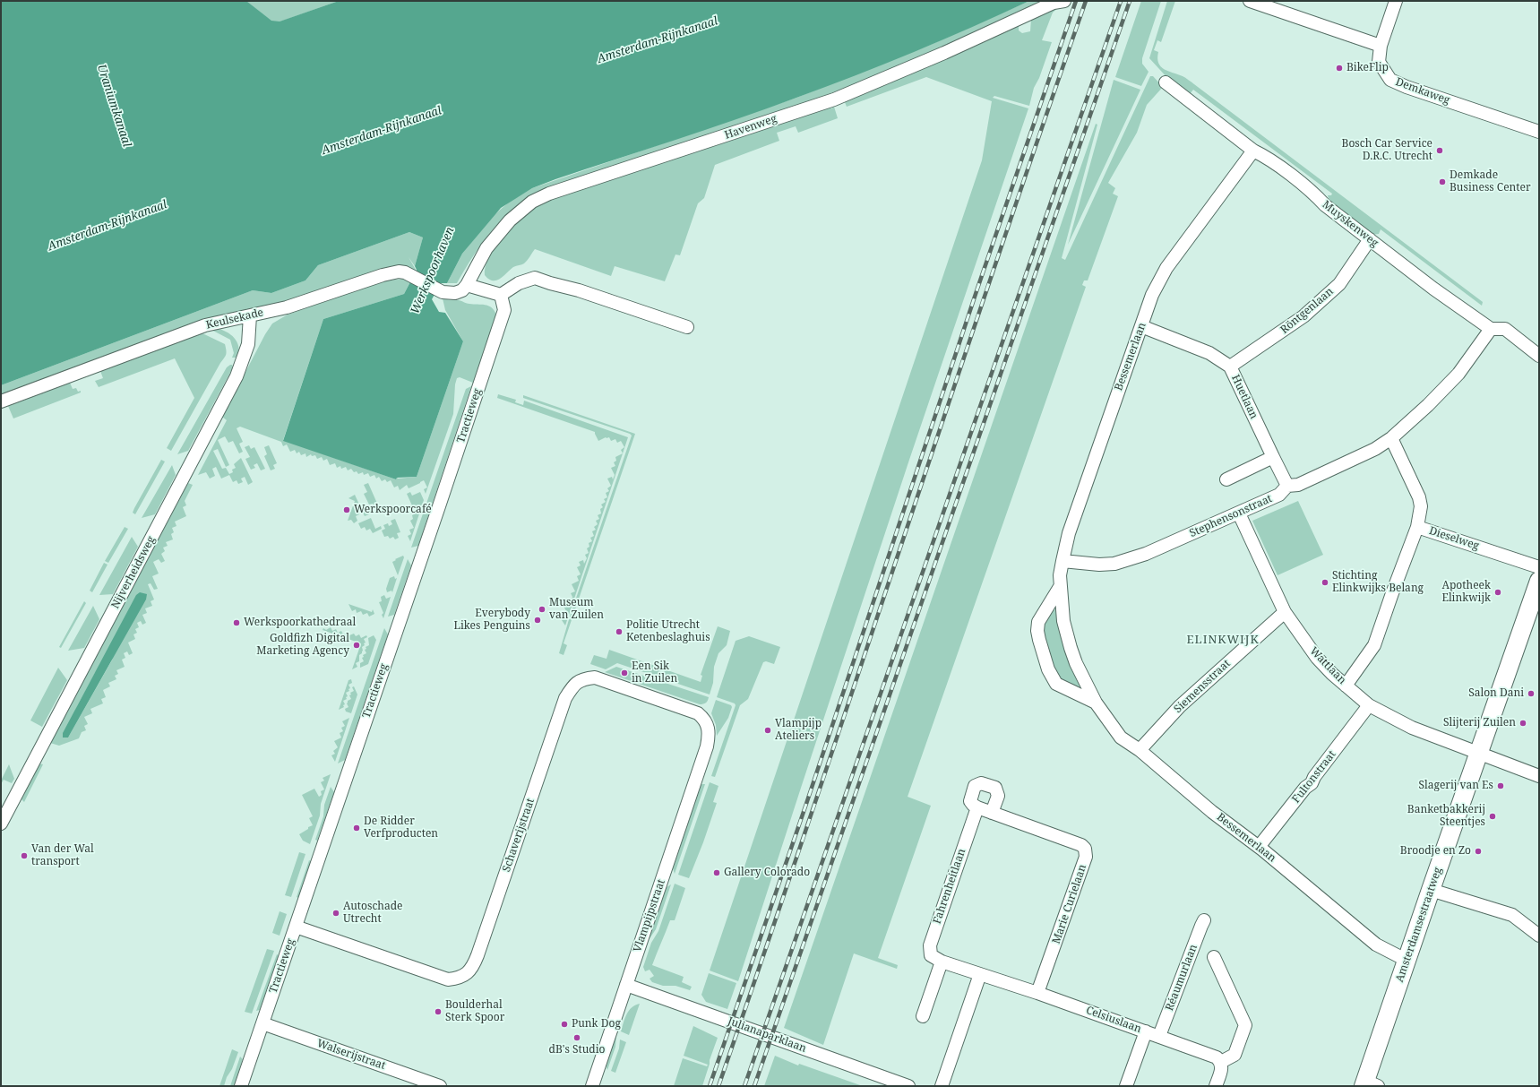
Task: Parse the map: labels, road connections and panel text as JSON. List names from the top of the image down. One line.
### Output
{"streets":{"main road":["Amsterdamsestraatweg"],"street":["Demkaweg","Havenweg","Muyskenweg","Röntgenlaan","Keulsekade","Bessemerlaan","Huetlaan","Tractieweg","Stephensonstraat","Dieselweg","Nijverheidsweg","Wattlaan","Siemensstraat","Fultonstraat","Schaverijstraat","Fahrenheitlaan","Marie Curielaan","Vlampijpstraat","Réaumurlaan","Celsiuslaan","Julianaparklaan","Walserijstraat"]},"crossings":[["Havenweg","Keulsekade"],["Muyskenweg","Röntgenlaan"],["Muyskenweg","Bessemerlaan"],["Muyskenweg","Stephensonstraat"],["Röntgenlaan","Huetlaan"],["Keulsekade","Nijverheidsweg"],["Bessemerlaan","Huetlaan"],["Bessemerlaan","Stephensonstraat"],["Bessemerlaan","Siemensstraat"],["Bessemerlaan","Fultonstraat"],["Bessemerlaan","Amsterdamsestraatweg"],["Huetlaan","Stephensonstraat"],["Tractieweg","Schaverijstraat"],["Tractieweg","Walserijstraat"],["Stephensonstraat","Dieselweg"],["Stephensonstraat","Wattlaan"],["Wattlaan","Siemensstraat"],["Wattlaan","Fultonstraat"],["Wattlaan","Amsterdamsestraatweg"],["Schaverijstraat","Vlampijpstraat"],["Fahrenheitlaan","Marie Curielaan"],["Fahrenheitlaan","Celsiuslaan"],["Marie Curielaan","Celsiuslaan"],["Vlampijpstraat","Julianaparklaan"],["Réaumurlaan","Celsiuslaan"]],"districts":["ELINKWIJK"],"water":["Amsterdam-Rijnkanaal","Uraniumkanaal","Werkspoorhaven"],"places":["BikeFlip","Bosch Car Service D.R.C. Utrecht","Demkade Business Center","Werkspoorcafé","Stichting Elinkwijks Belang","Apotheek Elinkwijk","Museum van Zuilen","Everybody Likes Penguins","Werkspoorkathedraal","Politie Utrecht Ketenbeslaghuis","Goldfizh Digital Marketing Agency","Een Sik in Zuilen","Salon Dani","Slijterij Zuilen","Vlampijp Ateliers","Slagerij van Es","Banketbakkerij Steentjes","De Ridder Verfproducten","Broodje en Zo","Van der Wal transport","Gallery Colorado","Autoschade Utrecht","Boulderhal Sterk Spoor","Punk Dog","dB's Studio"]}
